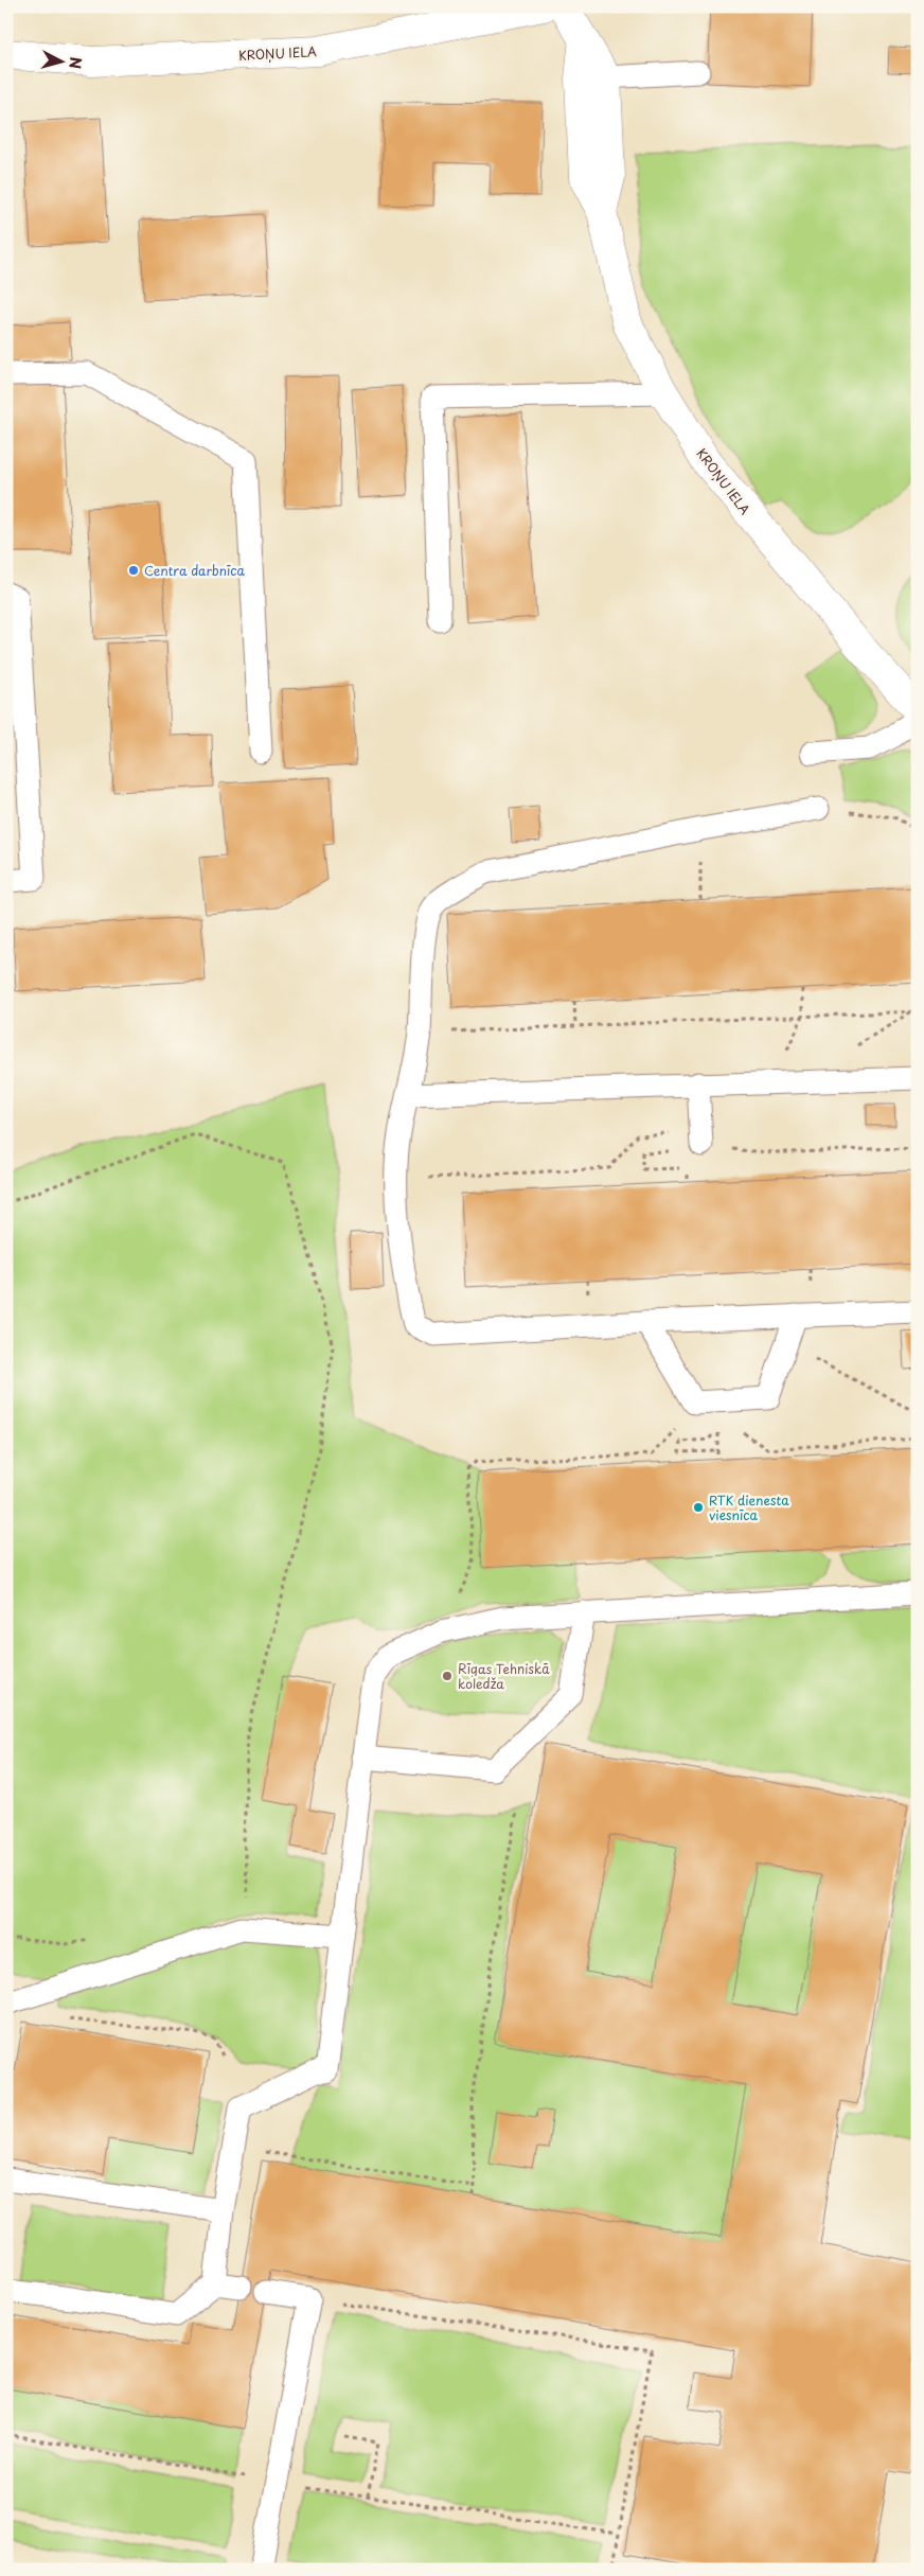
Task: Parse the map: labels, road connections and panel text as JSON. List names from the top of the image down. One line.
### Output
{"streets":{"street":["KROŅU IELA"]},"places":["Centra darbnīca","RTK dienesta viesnīca","Rīgas Tehniskā koledža"],"north":"right"}
